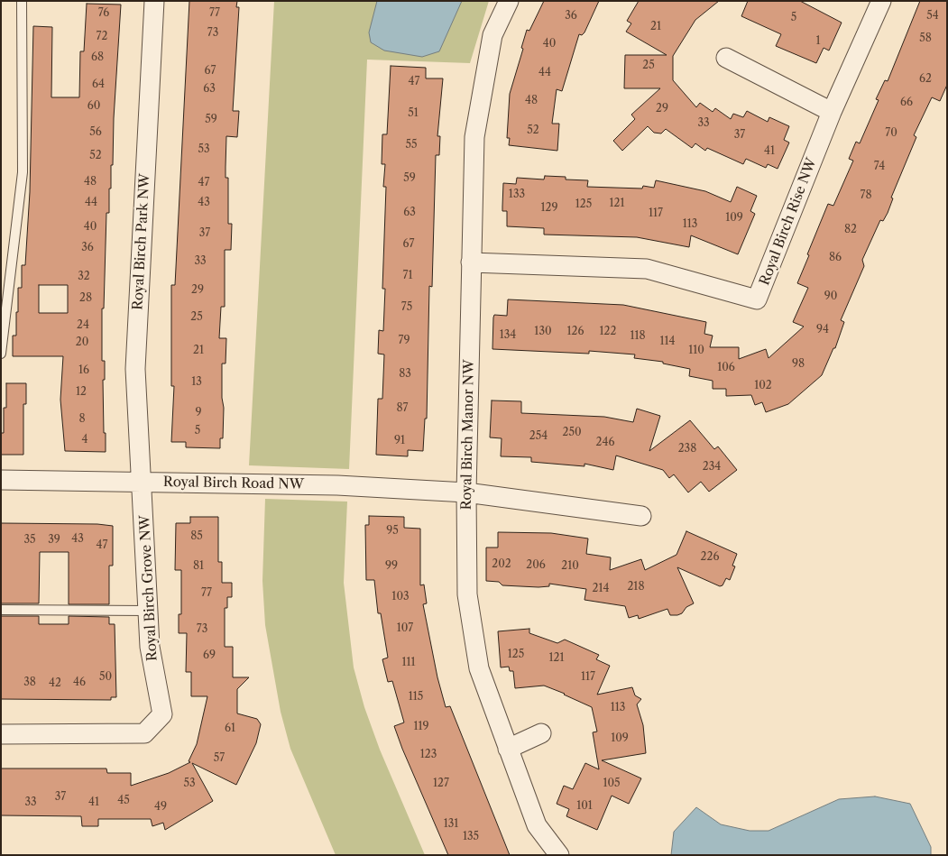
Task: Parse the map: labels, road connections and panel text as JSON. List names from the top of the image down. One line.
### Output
{"streets":{"street":["Royal Birch Rise NW","Royal Birch Park NW","Royal Birch Manor NW","Royal Birch Road NW","Royal Birch Grove NW"]},"crossings":[["Royal Birch Rise NW","Royal Birch Manor NW"],["Royal Birch Park NW","Royal Birch Road NW"],["Royal Birch Park NW","Royal Birch Grove NW"],["Royal Birch Manor NW","Royal Birch Road NW"],["Royal Birch Road NW","Royal Birch Grove NW"]],"house_numbers":["76","77","36","54","5","21","73","72","58","1","40","68","25","67","44","62","47","64","63","48","66","60","29","51","59","33","52","56","70","37","55","53","41","52","74","59","48","47","133","78","44","43","121","125","129","63","117","109","113","40","82","37","67","36","86","33","71","32","29","90","28","75","25","24","94","130","126","122","134","118","79","114","20","21","110","98","106","16","83","13","102","12","87","9","8","5","250","254","4","91","246","238","234","95","85","43","35","39","47","226","202","206","81","99","210","218","214","77","103","107","73","125","69","121","111","50","117","38","46","42","115","113","119","61","109","123","57","53","127","105","37","45","33","41","101","49","131","135"]}
